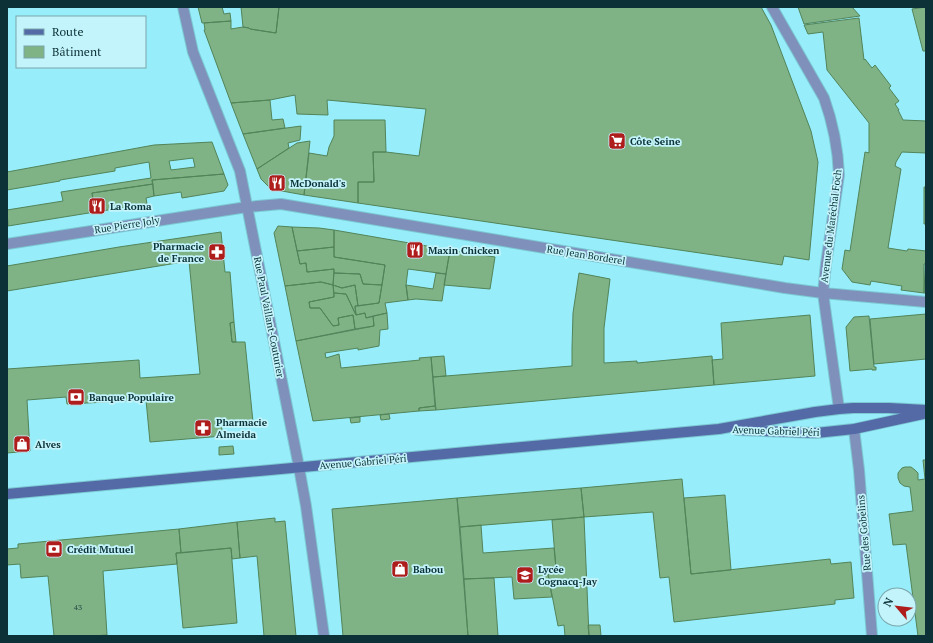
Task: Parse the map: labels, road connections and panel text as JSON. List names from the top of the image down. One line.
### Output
{"streets":{"main road":["Avenue Gabriel Péri"],"street":["Rue Pierre Joly","Avenue du Maréchal Foch","Rue Jean Borderel","Rue Paul Vaillant-Couturier","Rue des Gobelins"]},"crossings":[["Rue Pierre Joly","Rue Jean Borderel"],["Rue Pierre Joly","Rue Paul Vaillant-Couturier"],["Avenue du Maréchal Foch","Rue Jean Borderel"],["Rue Jean Borderel","Rue Paul Vaillant-Couturier"],["Rue Paul Vaillant-Couturier","Avenue Gabriel Péri"],["Avenue Gabriel Péri","Rue des Gobelins"]],"places":{"supermarket":["Côte Seine"],"restaurant":["McDonald's","La Roma","Maxin Chicken"],"pharmacy":["Pharmacie de France","Pharmacie Almeida"],"bank":["Banque Populaire","Crédit Mutuel"],"shop":["Alves","Babou"],"school or university":["Lycée Cognacq-Jay"]},"house_numbers":["43"],"legend":["Route","Bâtiment"],"north":"top left"}
